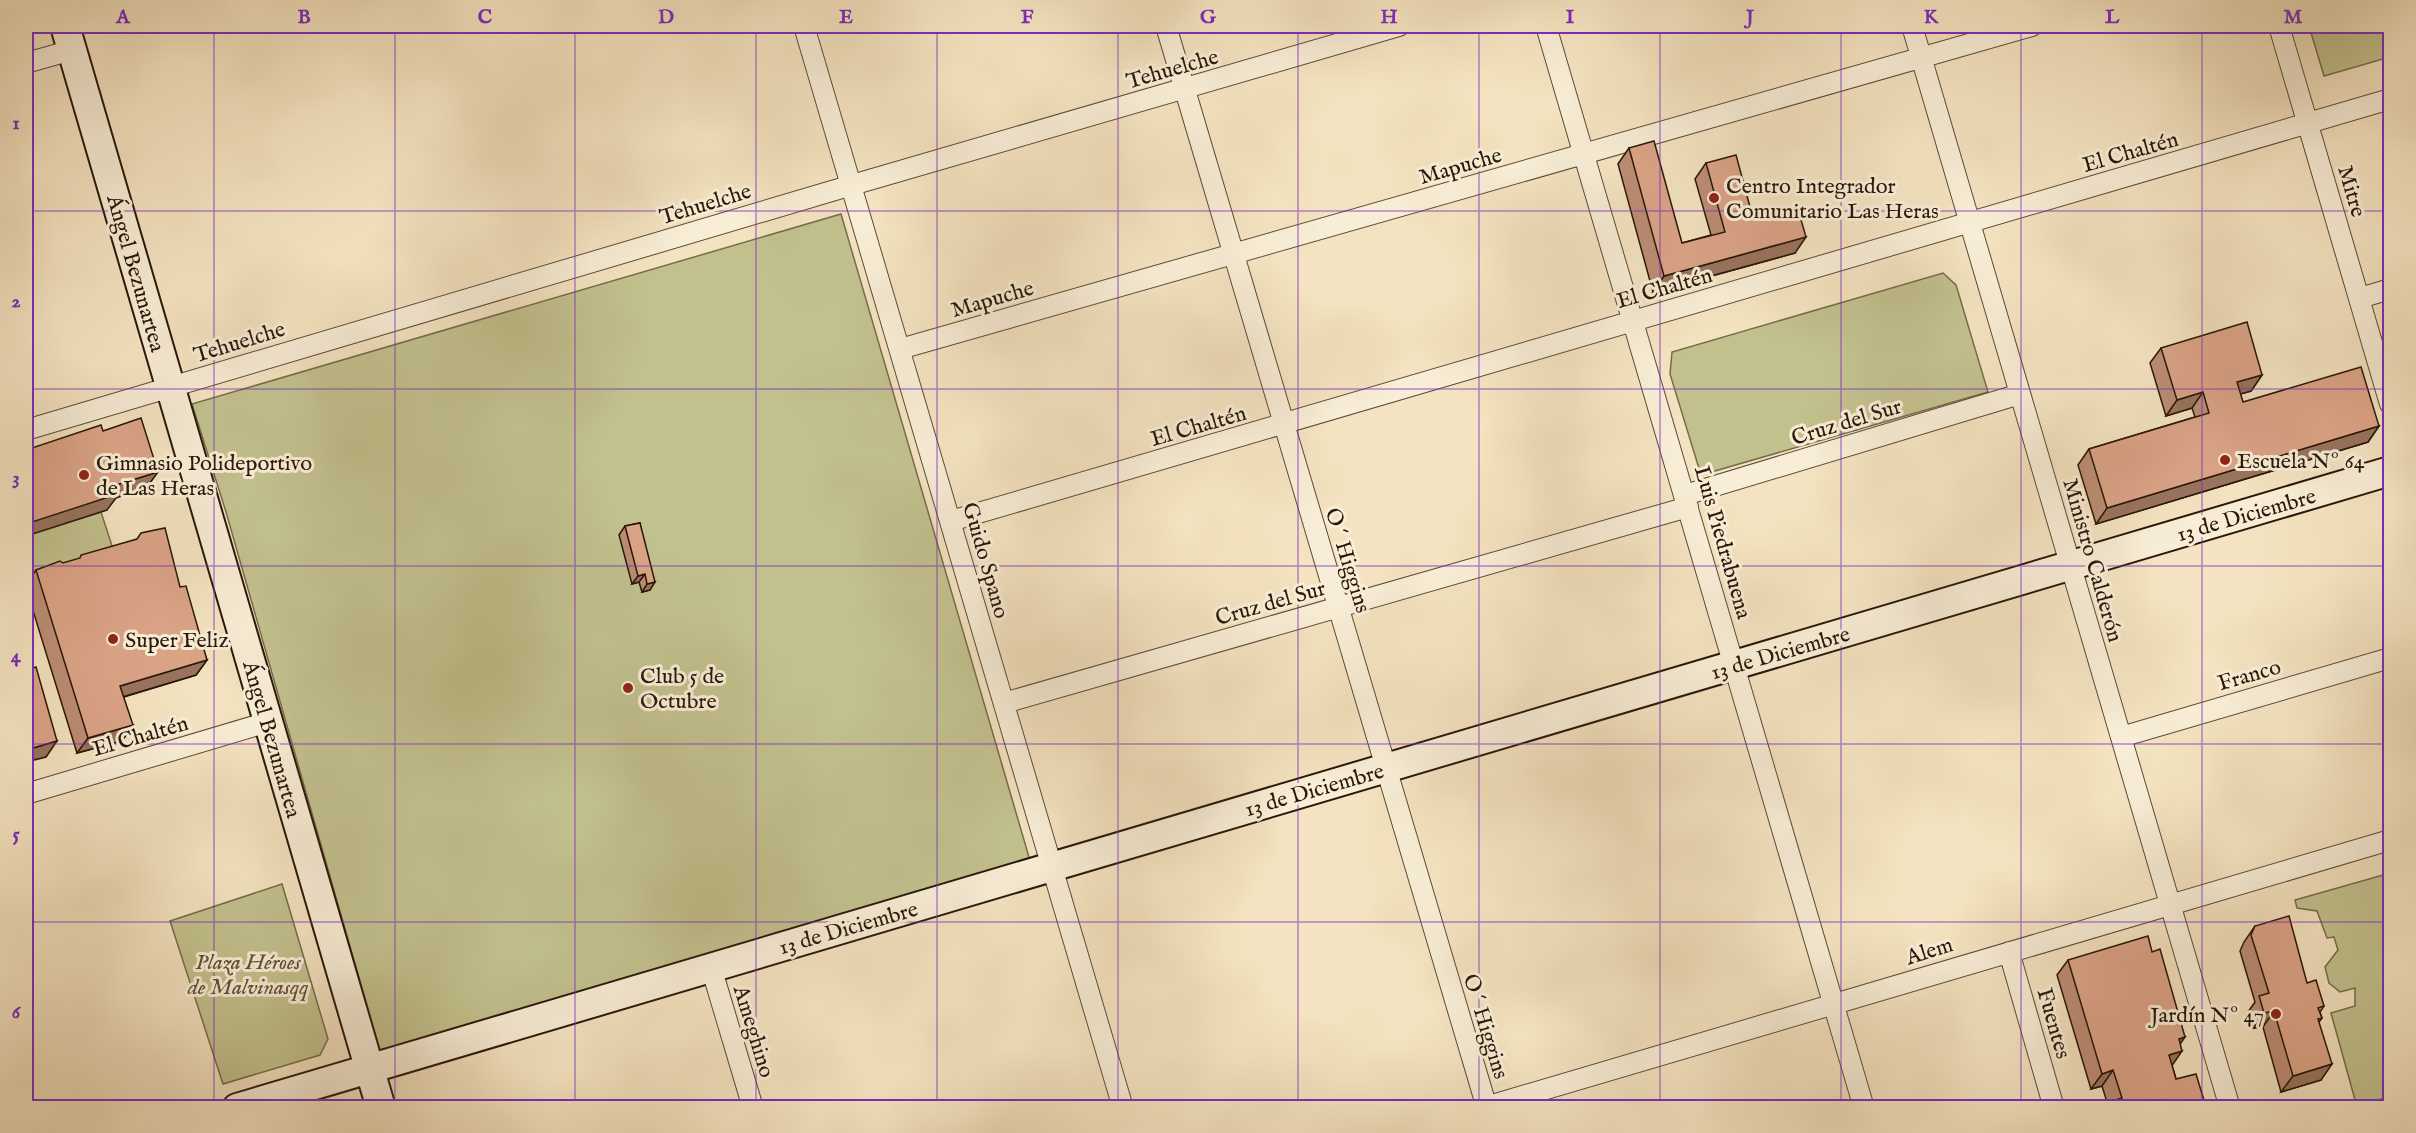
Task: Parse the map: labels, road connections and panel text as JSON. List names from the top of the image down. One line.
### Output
{"streets":{"street":["Tehuelche","El Chaltén","Mapuche","Mitre","Ángel Bezunartea","Cruz del Sur","13 de Diciembre","Luis Piedrabuena","Guido Spano","O´ Higgins","Ministro Calderón","Franco","Alem","Fuentes","Ameghino"]},"crossings":[["Tehuelche","Ángel Bezunartea"],["Tehuelche","Guido Spano"],["Tehuelche","O´ Higgins"],["El Chaltén","Mitre"],["El Chaltén","Ángel Bezunartea"],["El Chaltén","Luis Piedrabuena"],["El Chaltén","Guido Spano"],["El Chaltén","O´ Higgins"],["El Chaltén","Ministro Calderón"],["Mapuche","Luis Piedrabuena"],["Mapuche","Guido Spano"],["Mapuche","O´ Higgins"],["Mapuche","Ministro Calderón"],["Ángel Bezunartea","13 de Diciembre"],["Cruz del Sur","Luis Piedrabuena"],["Cruz del Sur","Guido Spano"],["Cruz del Sur","O´ Higgins"],["Cruz del Sur","Ministro Calderón"],["13 de Diciembre","Luis Piedrabuena"],["13 de Diciembre","Guido Spano"],["13 de Diciembre","O´ Higgins"],["13 de Diciembre","Ministro Calderón"],["13 de Diciembre","Ameghino"],["Luis Piedrabuena","Alem"],["O´ Higgins","Alem"],["Ministro Calderón","Franco"],["Ministro Calderón","Alem"],["Alem","Fuentes"]],"parks":["Plaza Héroes de Malvinasqq"],"places":["Centro Integrador Comunitario Las Heras","Escuela Nº 64","Gimnasio Polideportivo de Las Heras","Super Feliz","Club 5 de Octubre","Jardín Nº 47"],"grid":{"columns":["A","B","C","D","E","F","G","H","I","J","K","L","M"],"rows":["1","2","3","4","5","6"]}}
